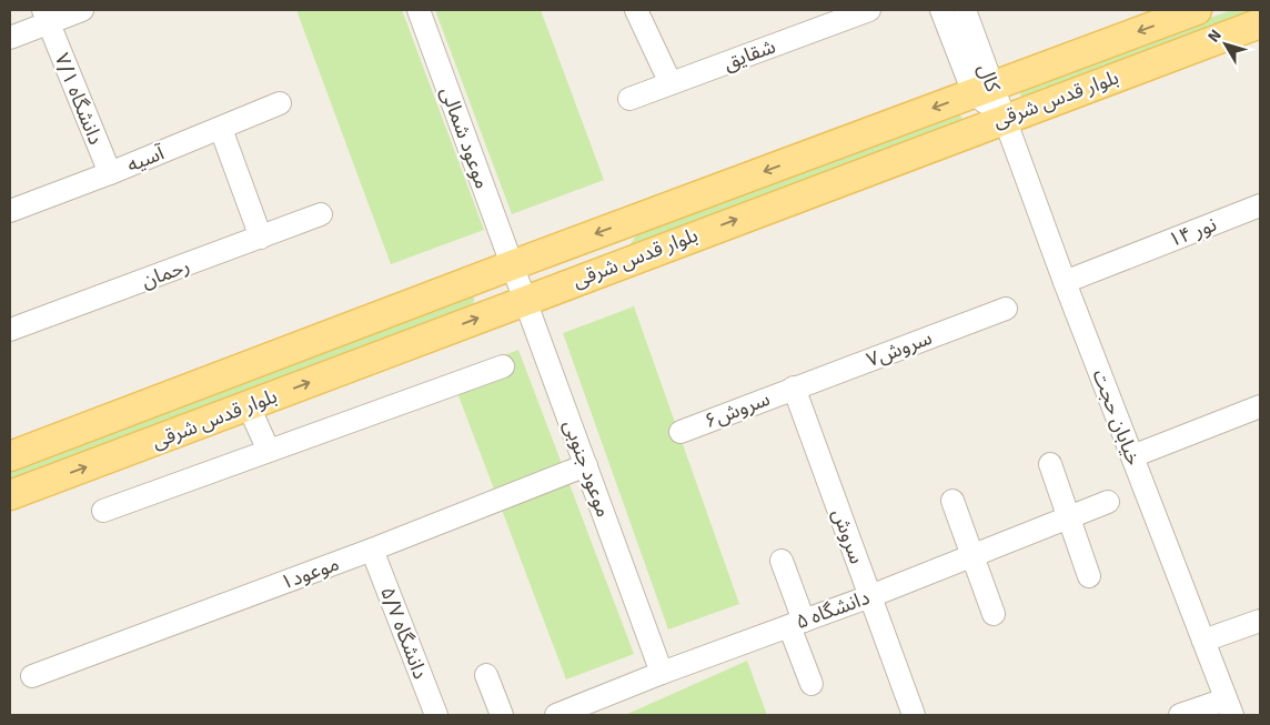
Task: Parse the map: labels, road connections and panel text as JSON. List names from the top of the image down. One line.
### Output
{"streets":{"main road":["بلوار قدس شرقی"],"street":["شقایق","کال","دانشگاه ۷/۱","موعود شمالی","آسیه","نور ۱۴","رحمان","سروش۷","سروش۶","خیابان حجت","موعود جنوبی","سروش","موعود۱","دانشگاه ۵","دانشگاه ۵/۷"]},"crossings":[["کال","بلوار قدس شرقی"],["کال","خیابان حجت"],["دانشگاه ۷/۱","آسیه"],["بلوار قدس شرقی","موعود شمالی"],["بلوار قدس شرقی","خیابان حجت"],["بلوار قدس شرقی","موعود جنوبی"],["موعود شمالی","موعود جنوبی"],["نور ۱۴","خیابان حجت"],["سروش۷","سروش۶"],["سروش۷","سروش"],["سروش۶","سروش"],["موعود جنوبی","موعود۱"],["موعود جنوبی","دانشگاه ۵"],["سروش","دانشگاه ۵"],["موعود۱","دانشگاه ۵/۷"]],"north":"top left"}
